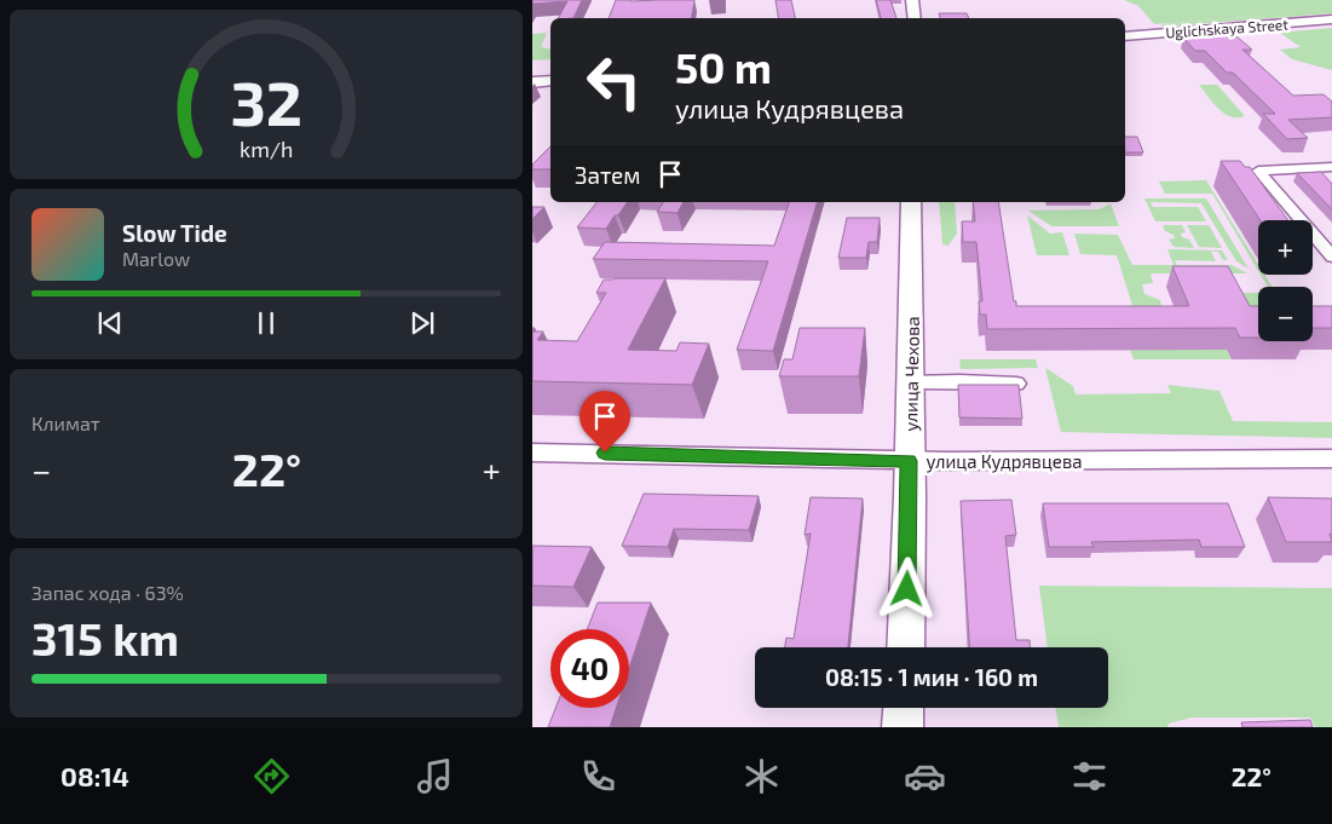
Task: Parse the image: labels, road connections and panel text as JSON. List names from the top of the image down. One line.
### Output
{"streets":{"street":["Uglichskaya Street","улица Чехова","улица Кудрявцева"]},"crossings":[["улица Чехова","улица Кудрявцева"]],"page":{"turn":["50 m","улица Кудрявцева"],"then":"Затем","song":["Slow Tide","Marlow"],"map_buttons":["+","−"],"tile":["Климат",["Запас хода · 63%","315 km"]],"heat":["−","22°","+"],"limit":"40","trip":"08:15 · 1 мин · 160 m","tabs":["08:14","22°"],"gauge":["32","km/h"]}}
